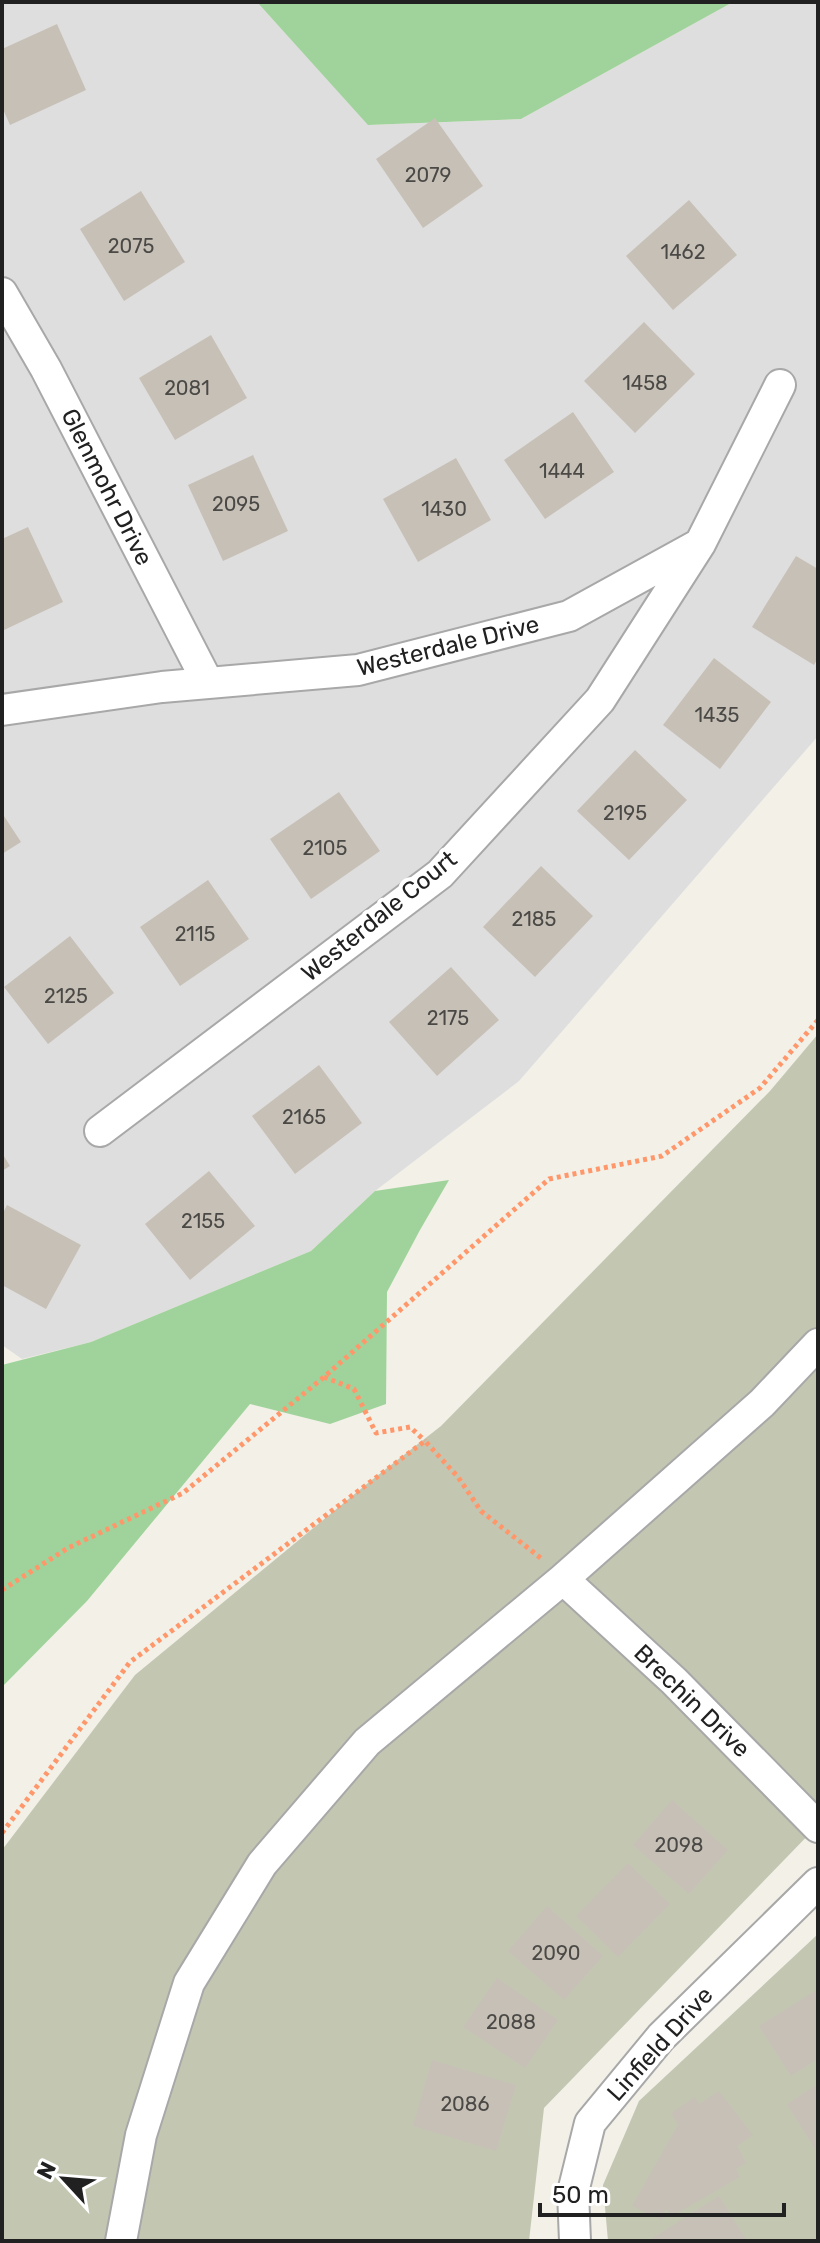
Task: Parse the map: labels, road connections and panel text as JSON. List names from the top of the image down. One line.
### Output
{"streets":{"street":["Glenmohr Drive","Westerdale Drive","Westerdale Court","Brechin Drive","Linfield Drive"]},"crossings":[["Glenmohr Drive","Westerdale Drive"],["Westerdale Drive","Westerdale Court"]],"house_numbers":["2079","2075","1462","1458","2081","1444","2095","1430","1435","2195","2105","2185","2115","2125","2175","2165","2155","2098","2090","2088","2086"],"scale_bar":"50 m","north":"top left"}
